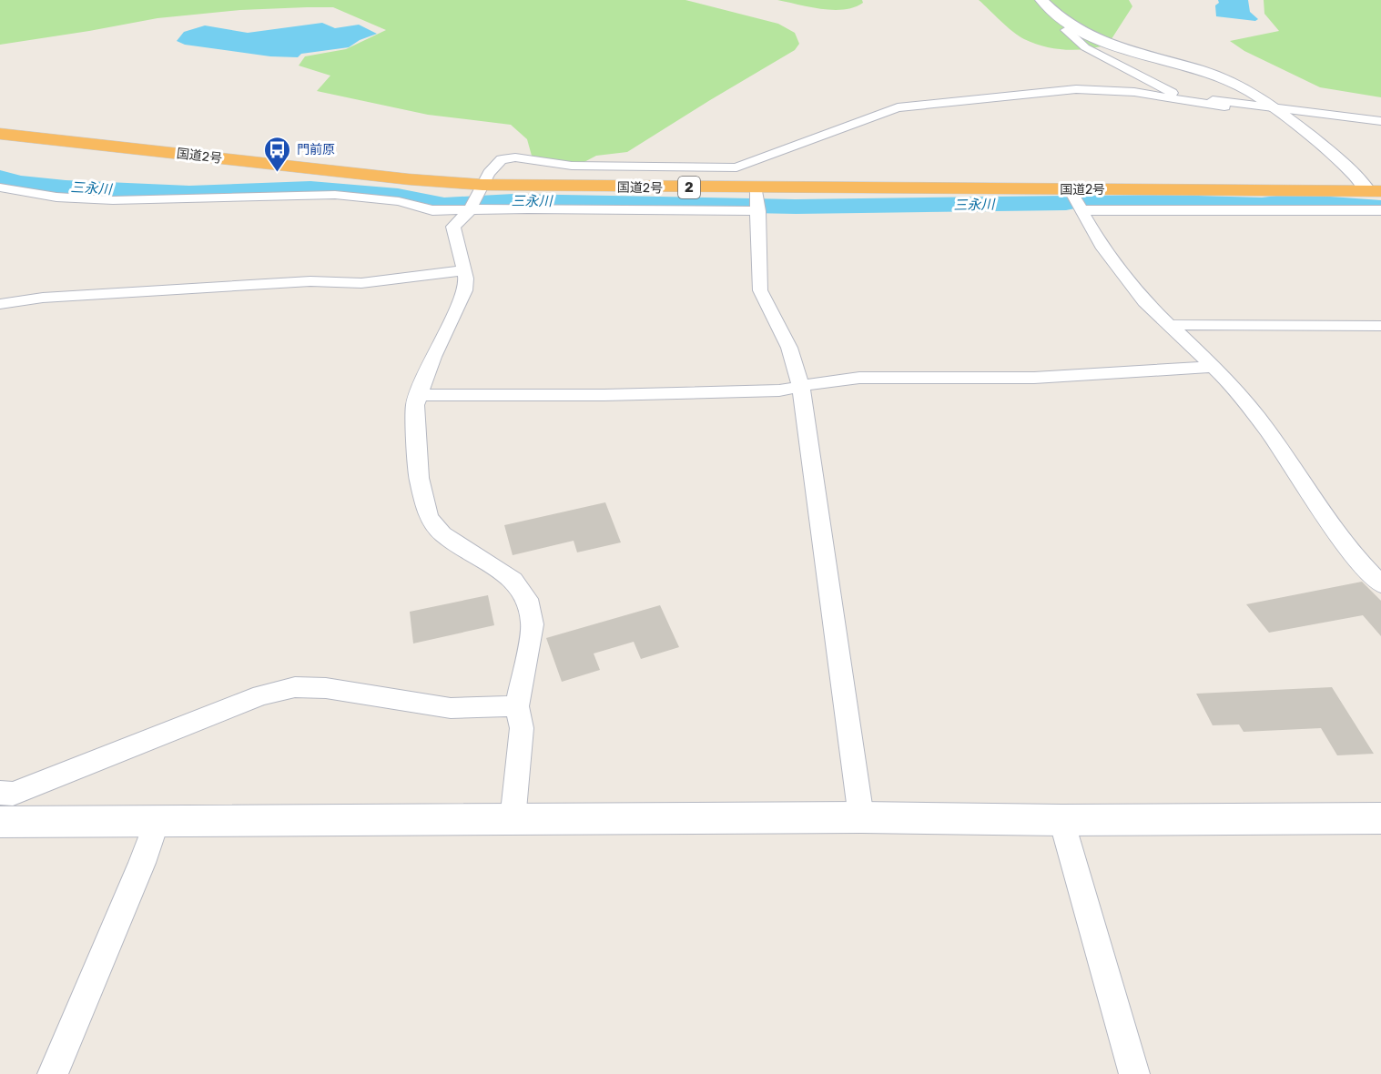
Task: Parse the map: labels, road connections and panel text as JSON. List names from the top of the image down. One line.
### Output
{"streets":{"highway":["国道2号","2"]},"water":["三永川"],"places":{"bus stop":["門前原"]}}
